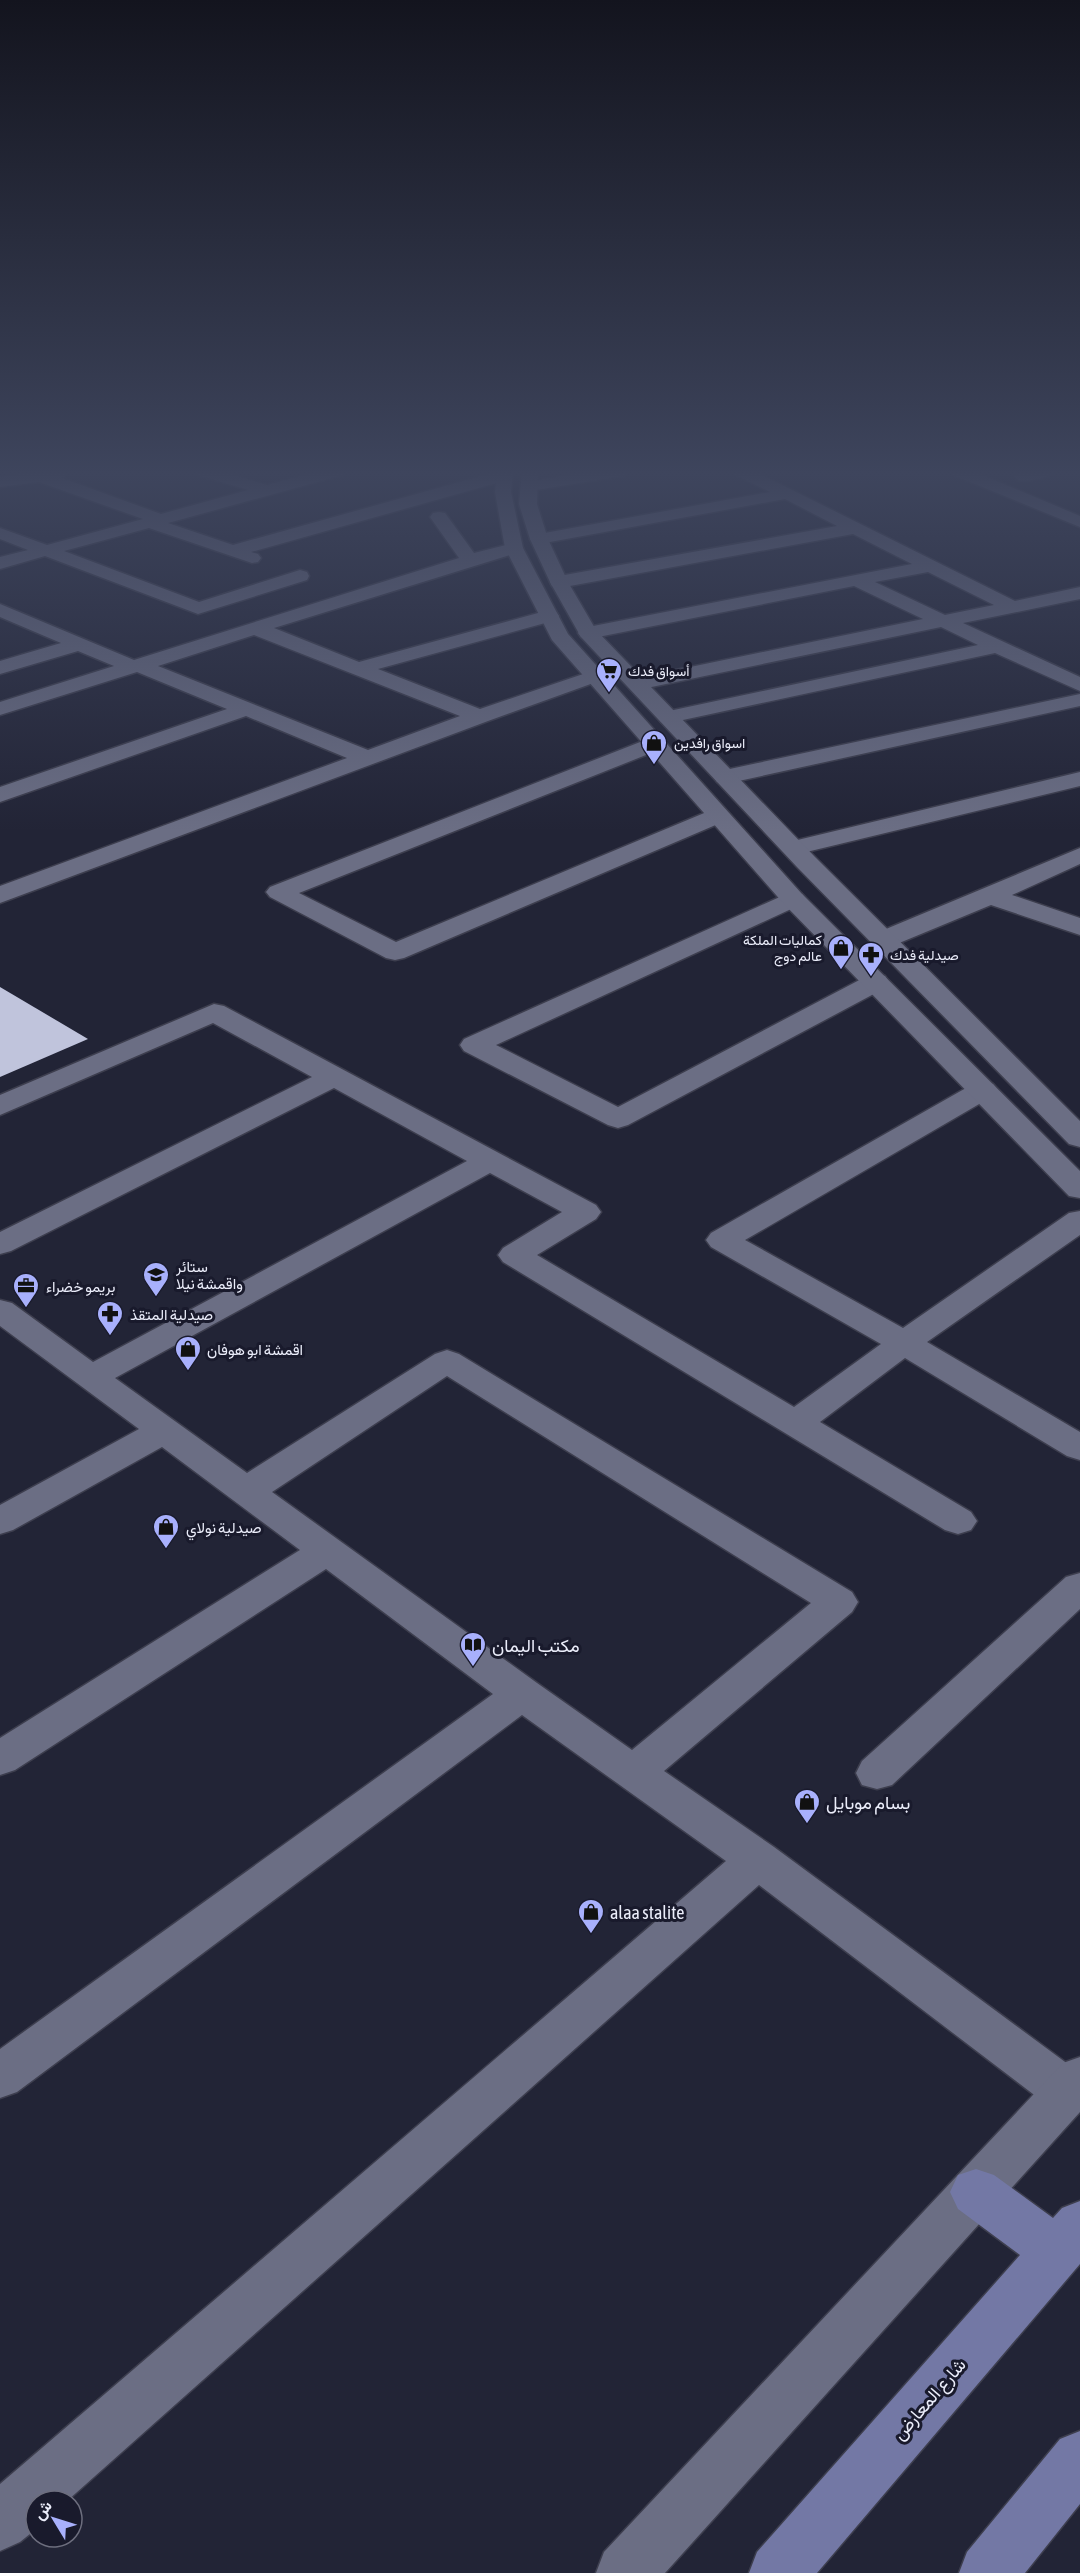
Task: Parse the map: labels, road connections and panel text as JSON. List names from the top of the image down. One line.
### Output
{"streets":{"main road":["شارع المعارض"]},"places":{"supermarket":["أسواق فدك"],"shop":["اسواق رافدين","كماليات الملكة عالم دوج","اقمشة ابو هوفان","صيدلية نولاي","بسام موبايل","alaa stalite"],"pharmacy":["صيدلية فدك","صيدلية المتقذ"],"school or university":["ستائر واقمشة نيلا"],"office":["بريمو خضراء"],"library":["مكتب اليمان"]},"north":"top left"}
